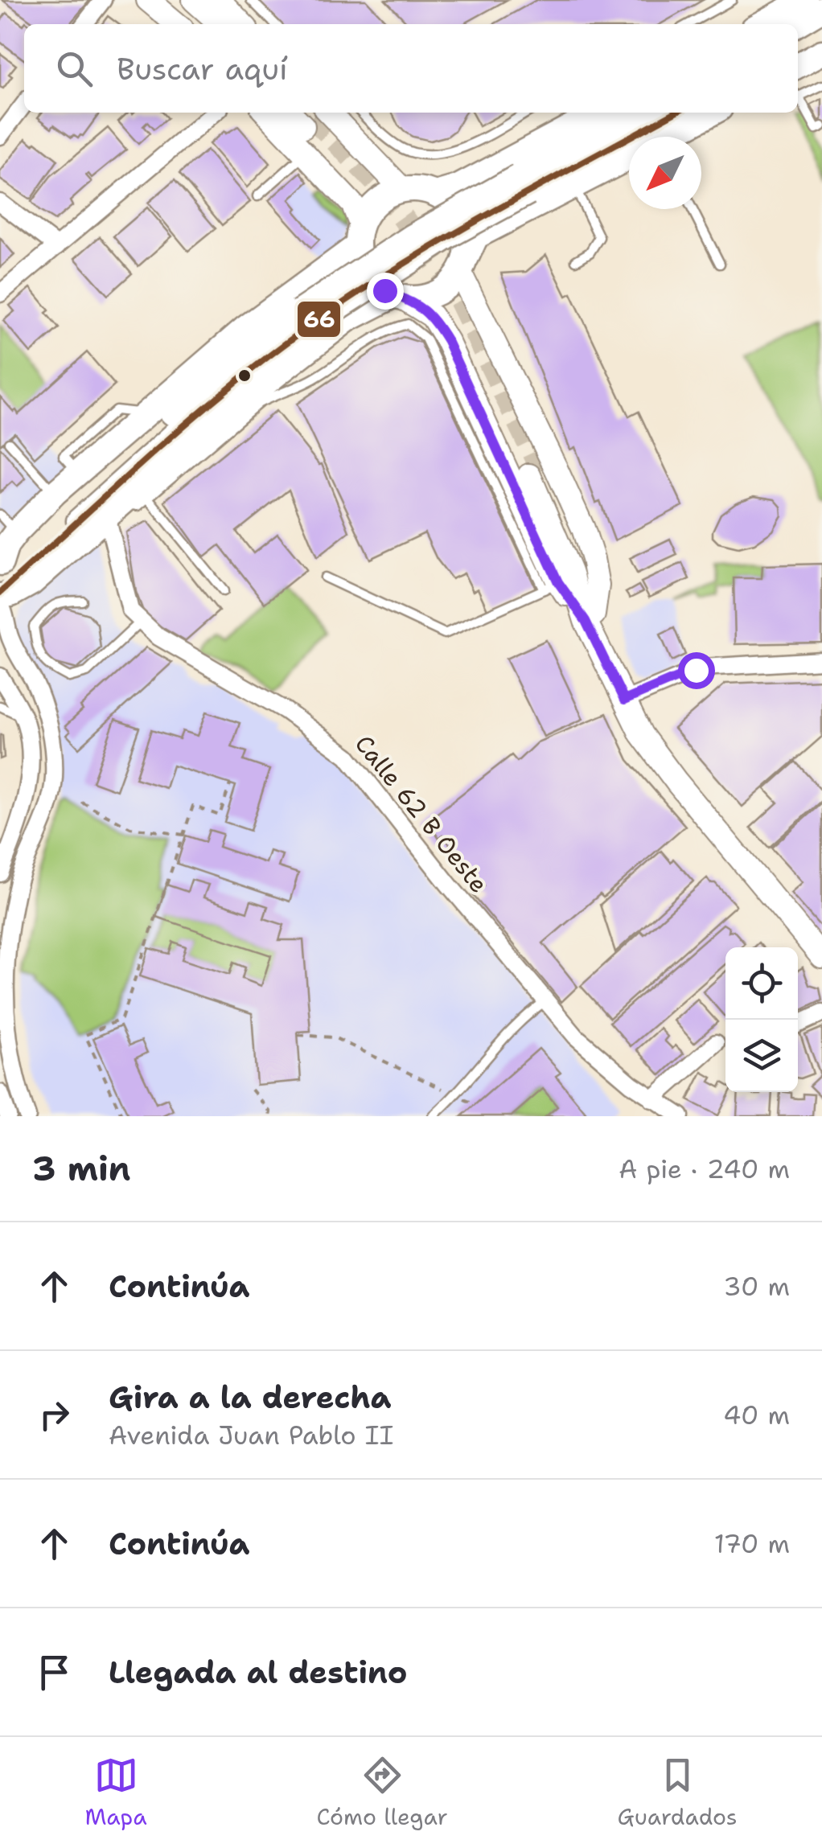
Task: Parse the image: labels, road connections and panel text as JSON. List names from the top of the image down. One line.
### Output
{"streets":{"street":["Calle 62 B Oeste"]},"lines":["transit line 66"],"north":"bottom left","page":{"search":"Buscar aquí","heading":["3 min","A pie · 240 m"],"list":[["Continúa","30 m"],["Gira a la derecha","Avenida Juan Pablo II","40 m"],["Continúa","170 m"],"Llegada al destino"],"nav":["Mapa","Cómo llegar","Guardados"]}}
